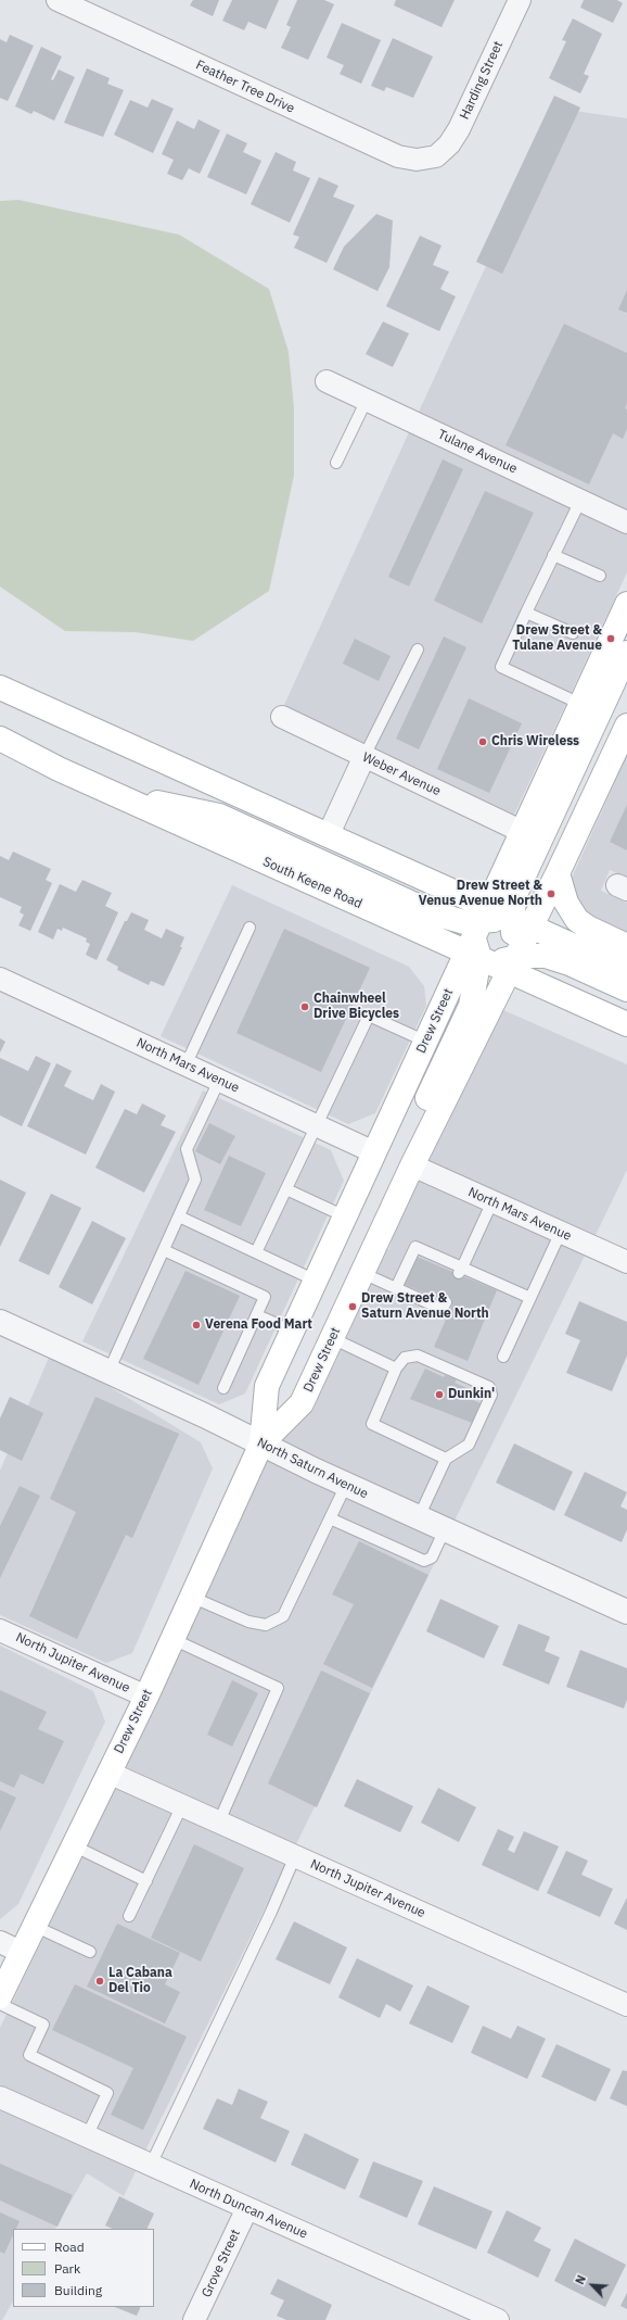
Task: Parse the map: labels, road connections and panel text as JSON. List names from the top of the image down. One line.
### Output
{"streets":{"main road":["South Keene Road","Drew Street"],"street":["Harding Street","Feather Tree Drive","Tulane Avenue","Weber Avenue","North Mars Avenue","North Saturn Avenue","North Jupiter Avenue","North Duncan Avenue","Grove Street"]},"crossings":[["Harding Street","Feather Tree Drive"],["Weber Avenue","Drew Street"],["South Keene Road","Drew Street"],["Drew Street","North Mars Avenue"],["Drew Street","North Saturn Avenue"],["Drew Street","North Jupiter Avenue"],["North Duncan Avenue","Grove Street"]],"places":["Drew Street & Tulane Avenue","Chris Wireless","Drew Street & Venus Avenue North","Chainwheel Drive Bicycles","Drew Street & Saturn Avenue North","Verena Food Mart","Dunkin'","La Cabana Del Tio"],"legend":["Road","Park","Building"],"north":"top left"}
